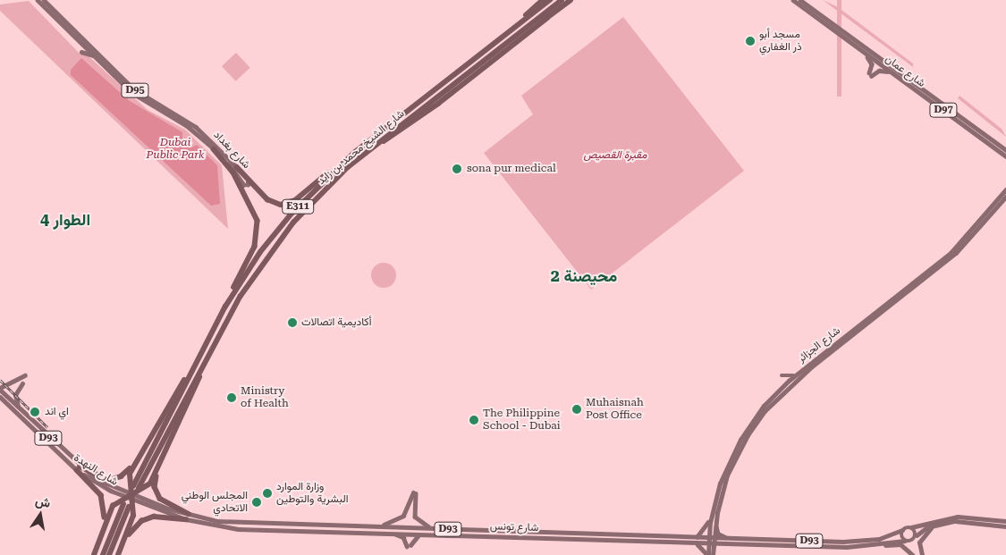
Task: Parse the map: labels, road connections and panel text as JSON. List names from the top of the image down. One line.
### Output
{"streets":{"highway":["شارع الشيخ محمد بن زايد","E311"],"main road":["شارع عمان","D95","D97","شارع بغداد","شارع الجزائر","D93","شارع النهدة","شارع تونس"]},"crossings":[["شارع الجزائر","شارع تونس"],["شارع النهدة","شارع تونس"]],"districts":["الطوار 4","محيصنة 2"],"parks":["Dubai Public Park","مقبرة القصيص"],"places":["مسجد أبو ذر الغفاري","sona pur medical","أكاديمية اتصالات","Ministry of Health","Muhaisnah Post Office","اي اند","The Philippine School - Dubai","وزارة الموارد البشرية والتوطين","المجلس الوطني الاتحادي"],"north":"top"}
